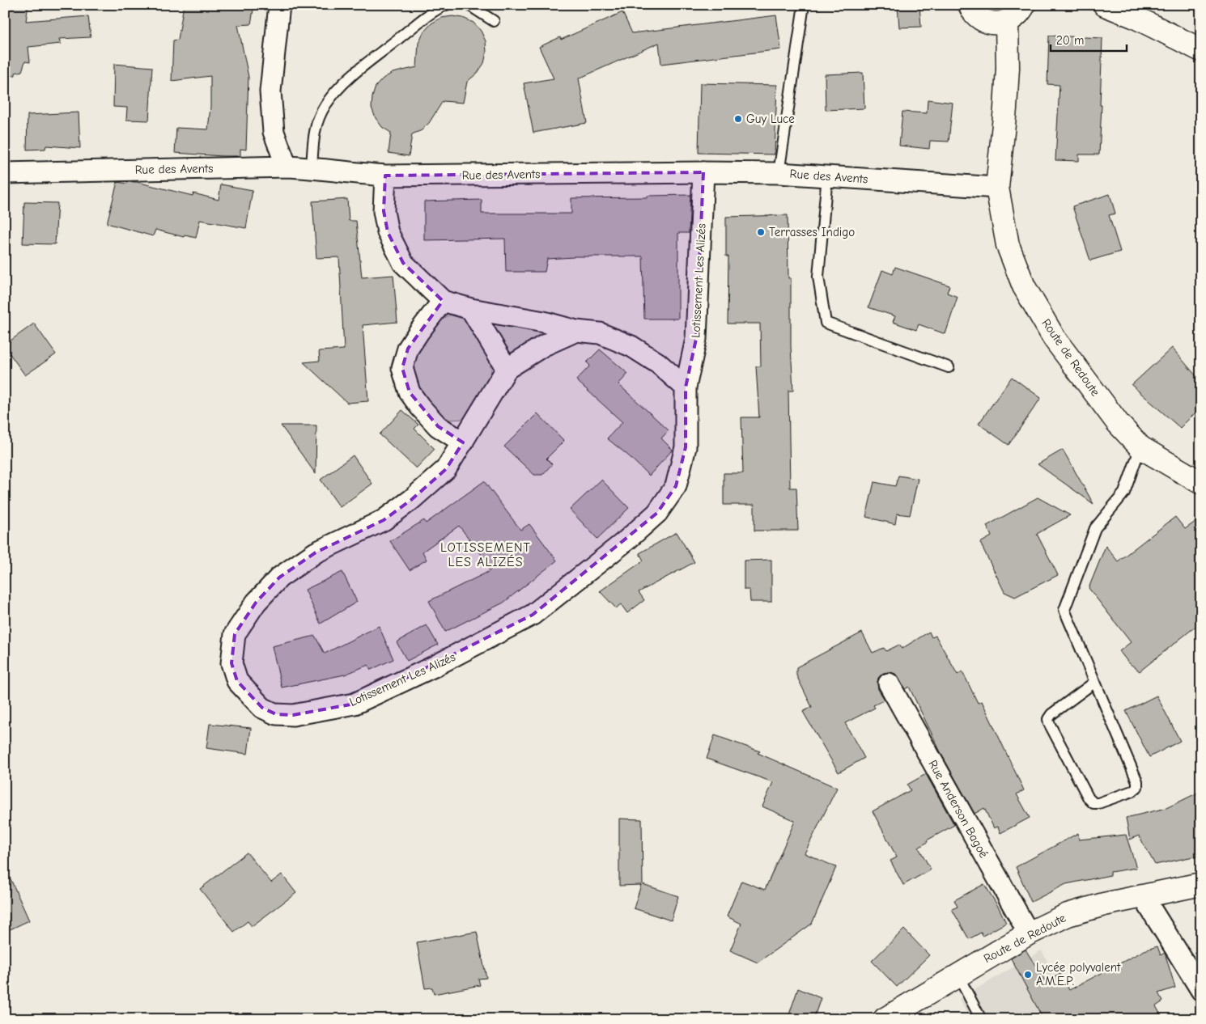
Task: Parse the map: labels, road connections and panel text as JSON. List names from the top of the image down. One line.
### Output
{"streets":{"main road":["Route de Redoute"],"street":["Rue des Avents","Lotissement Les Alizés","Rue Anderson Bagoé"]},"crossings":[["Rue des Avents","Lotissement Les Alizés"],["Rue des Avents","Route de Redoute"],["Route de Redoute","Rue Anderson Bagoé"]],"districts":["LOTISSEMENT LES ALIZÉS"],"places":["Guy Luce","Terrasses Indigo","Lycée polyvalent A.M.E.P."],"scale_bar":"20 m"}
